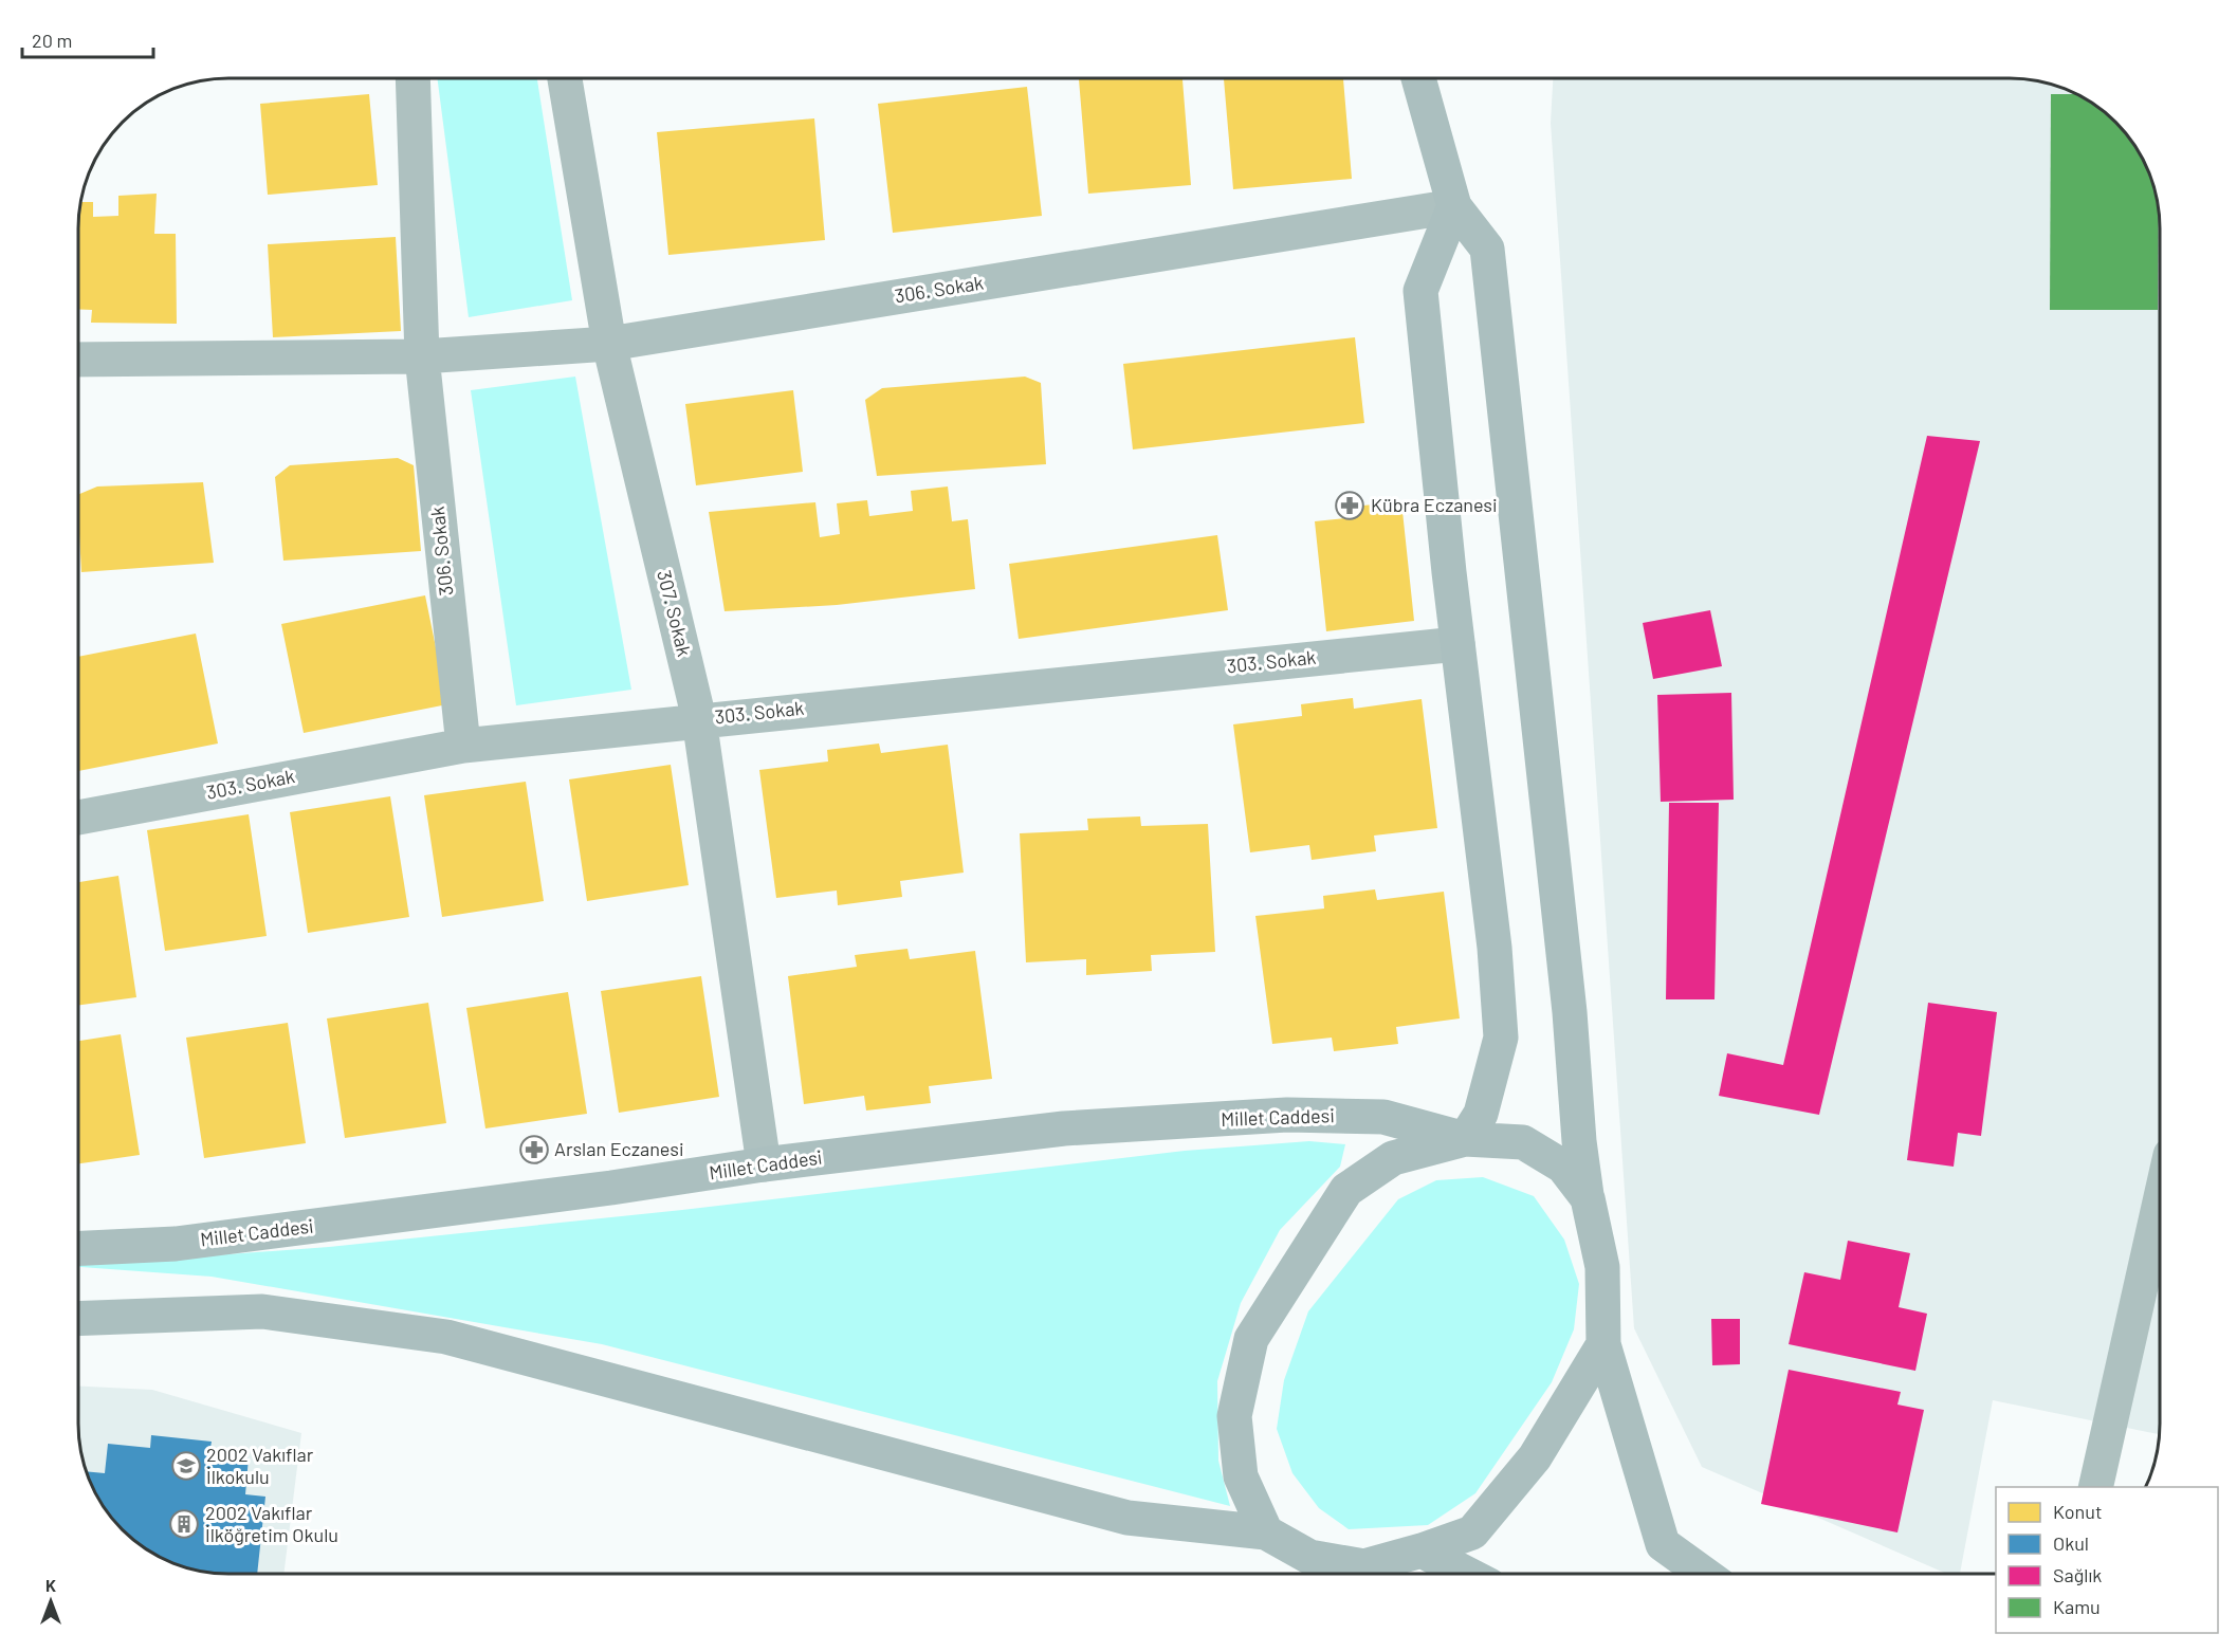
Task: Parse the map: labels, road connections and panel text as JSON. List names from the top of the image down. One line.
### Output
{"streets":{"main road":["Millet Caddesi"],"street":["306. Sokak","307. Sokak","303. Sokak"]},"crossings":[["306. Sokak","307. Sokak"],["306. Sokak","303. Sokak"],["307. Sokak","303. Sokak"],["307. Sokak","Millet Caddesi"]],"places":{"pharmacy":["Kübra Eczanesi","Arslan Eczanesi"],"school or university":["2002 Vakıflar İlkokulu"],"building":["2002 Vakıflar İlköğretim Okulu"]},"legend":["Konut","Okul","Sağlık","Kamu"],"scale_bar":"20 m","north":"top"}
